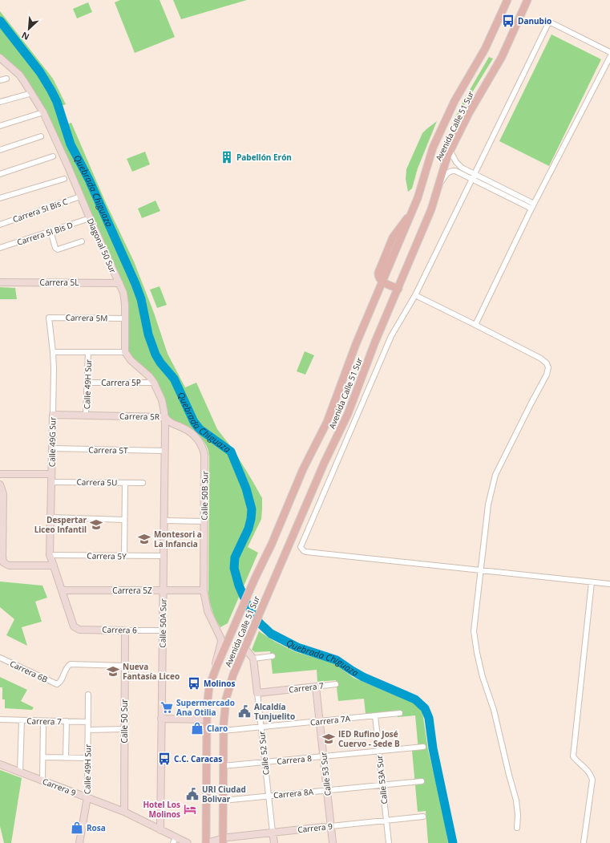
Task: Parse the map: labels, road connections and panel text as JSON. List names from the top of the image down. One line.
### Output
{"streets":{"main road":["Avenida Calle 51 Sur"],"street":["Carrera 5I Bis C","Carrera 5I Bis D","Diagonal 50 Sur","Carrera 5L","Carrera 5M","Carrera 5P","Calle 49H Sur","Carrera 5R","Calle 49G Sur","Carrera 5T","Carrera 5U","Calle 50B Sur","Carrera 5Y","Carrera 5Z","Calle 50A Sur","Carrera 6","Carrera 6B","Carrera 7","Carrera 7A","Calle 50 Sur","Calle 52 Sur","Carrera 8","Calle 53 Sur","Calle 53A Sur","Carrera 9","Carrera 8A"]},"crossings":[["Avenida Calle 51 Sur","Calle 50B Sur"],["Avenida Calle 51 Sur","Carrera 7A"],["Avenida Calle 51 Sur","Carrera 8"],["Avenida Calle 51 Sur","Carrera 9"],["Avenida Calle 51 Sur","Carrera 8A"],["Carrera 5I Bis C","Diagonal 50 Sur"],["Carrera 5I Bis D","Diagonal 50 Sur"],["Diagonal 50 Sur","Carrera 5L"],["Diagonal 50 Sur","Carrera 5M"],["Carrera 5M","Calle 49G Sur"],["Carrera 5P","Calle 49H Sur"],["Calle 49H Sur","Carrera 5R"],["Calle 49H Sur","Carrera 7"],["Calle 49H Sur","Carrera 9"],["Carrera 5R","Calle 49G Sur"],["Carrera 5R","Calle 50B Sur"],["Carrera 5R","Calle 50A Sur"],["Calle 49G Sur","Carrera 5T"],["Calle 49G Sur","Carrera 5U"],["Calle 49G Sur","Carrera 5Y"],["Calle 49G Sur","Carrera 5Z"],["Calle 49G Sur","Carrera 6"],["Carrera 5T","Calle 50A Sur"],["Calle 50B Sur","Carrera 5Z"],["Carrera 5Y","Calle 50A Sur"],["Carrera 5Z","Calle 50A Sur"],["Calle 50A Sur","Carrera 6"],["Calle 50A Sur","Carrera 9"],["Carrera 6","Calle 50 Sur"],["Carrera 6B","Calle 50 Sur"],["Carrera 7","Calle 52 Sur"],["Carrera 7","Calle 53 Sur"],["Carrera 7A","Calle 52 Sur"],["Carrera 7A","Calle 53 Sur"],["Carrera 7A","Calle 53A Sur"],["Calle 50 Sur","Carrera 9"],["Calle 52 Sur","Carrera 8"],["Calle 52 Sur","Carrera 9"],["Calle 52 Sur","Carrera 8A"],["Carrera 8","Calle 53 Sur"],["Carrera 8","Calle 53A Sur"],["Calle 53 Sur","Carrera 9"],["Calle 53 Sur","Carrera 8A"],["Calle 53A Sur","Carrera 9"],["Calle 53A Sur","Carrera 8A"]],"water":["Quebrada Chiguaza"],"places":{"bus stop":["Danubio","Molinos","C.C. Caracas"],"building":["Pabellón Erón"],"school or university":["Despertar Liceo Infantil","Montesori a La Infancia","Nueva Fantasía Liceo","IED Rufino José Cuervo - Sede B"],"supermarket":["Supermercado Ana Otilia"],"public building":["Alcaldía Tunjuelito","URI Ciudad Bolivar"],"shop":["Claro","Rosa"],"hotel":["Hotel Los Molinos"]},"north":"bottom left"}
